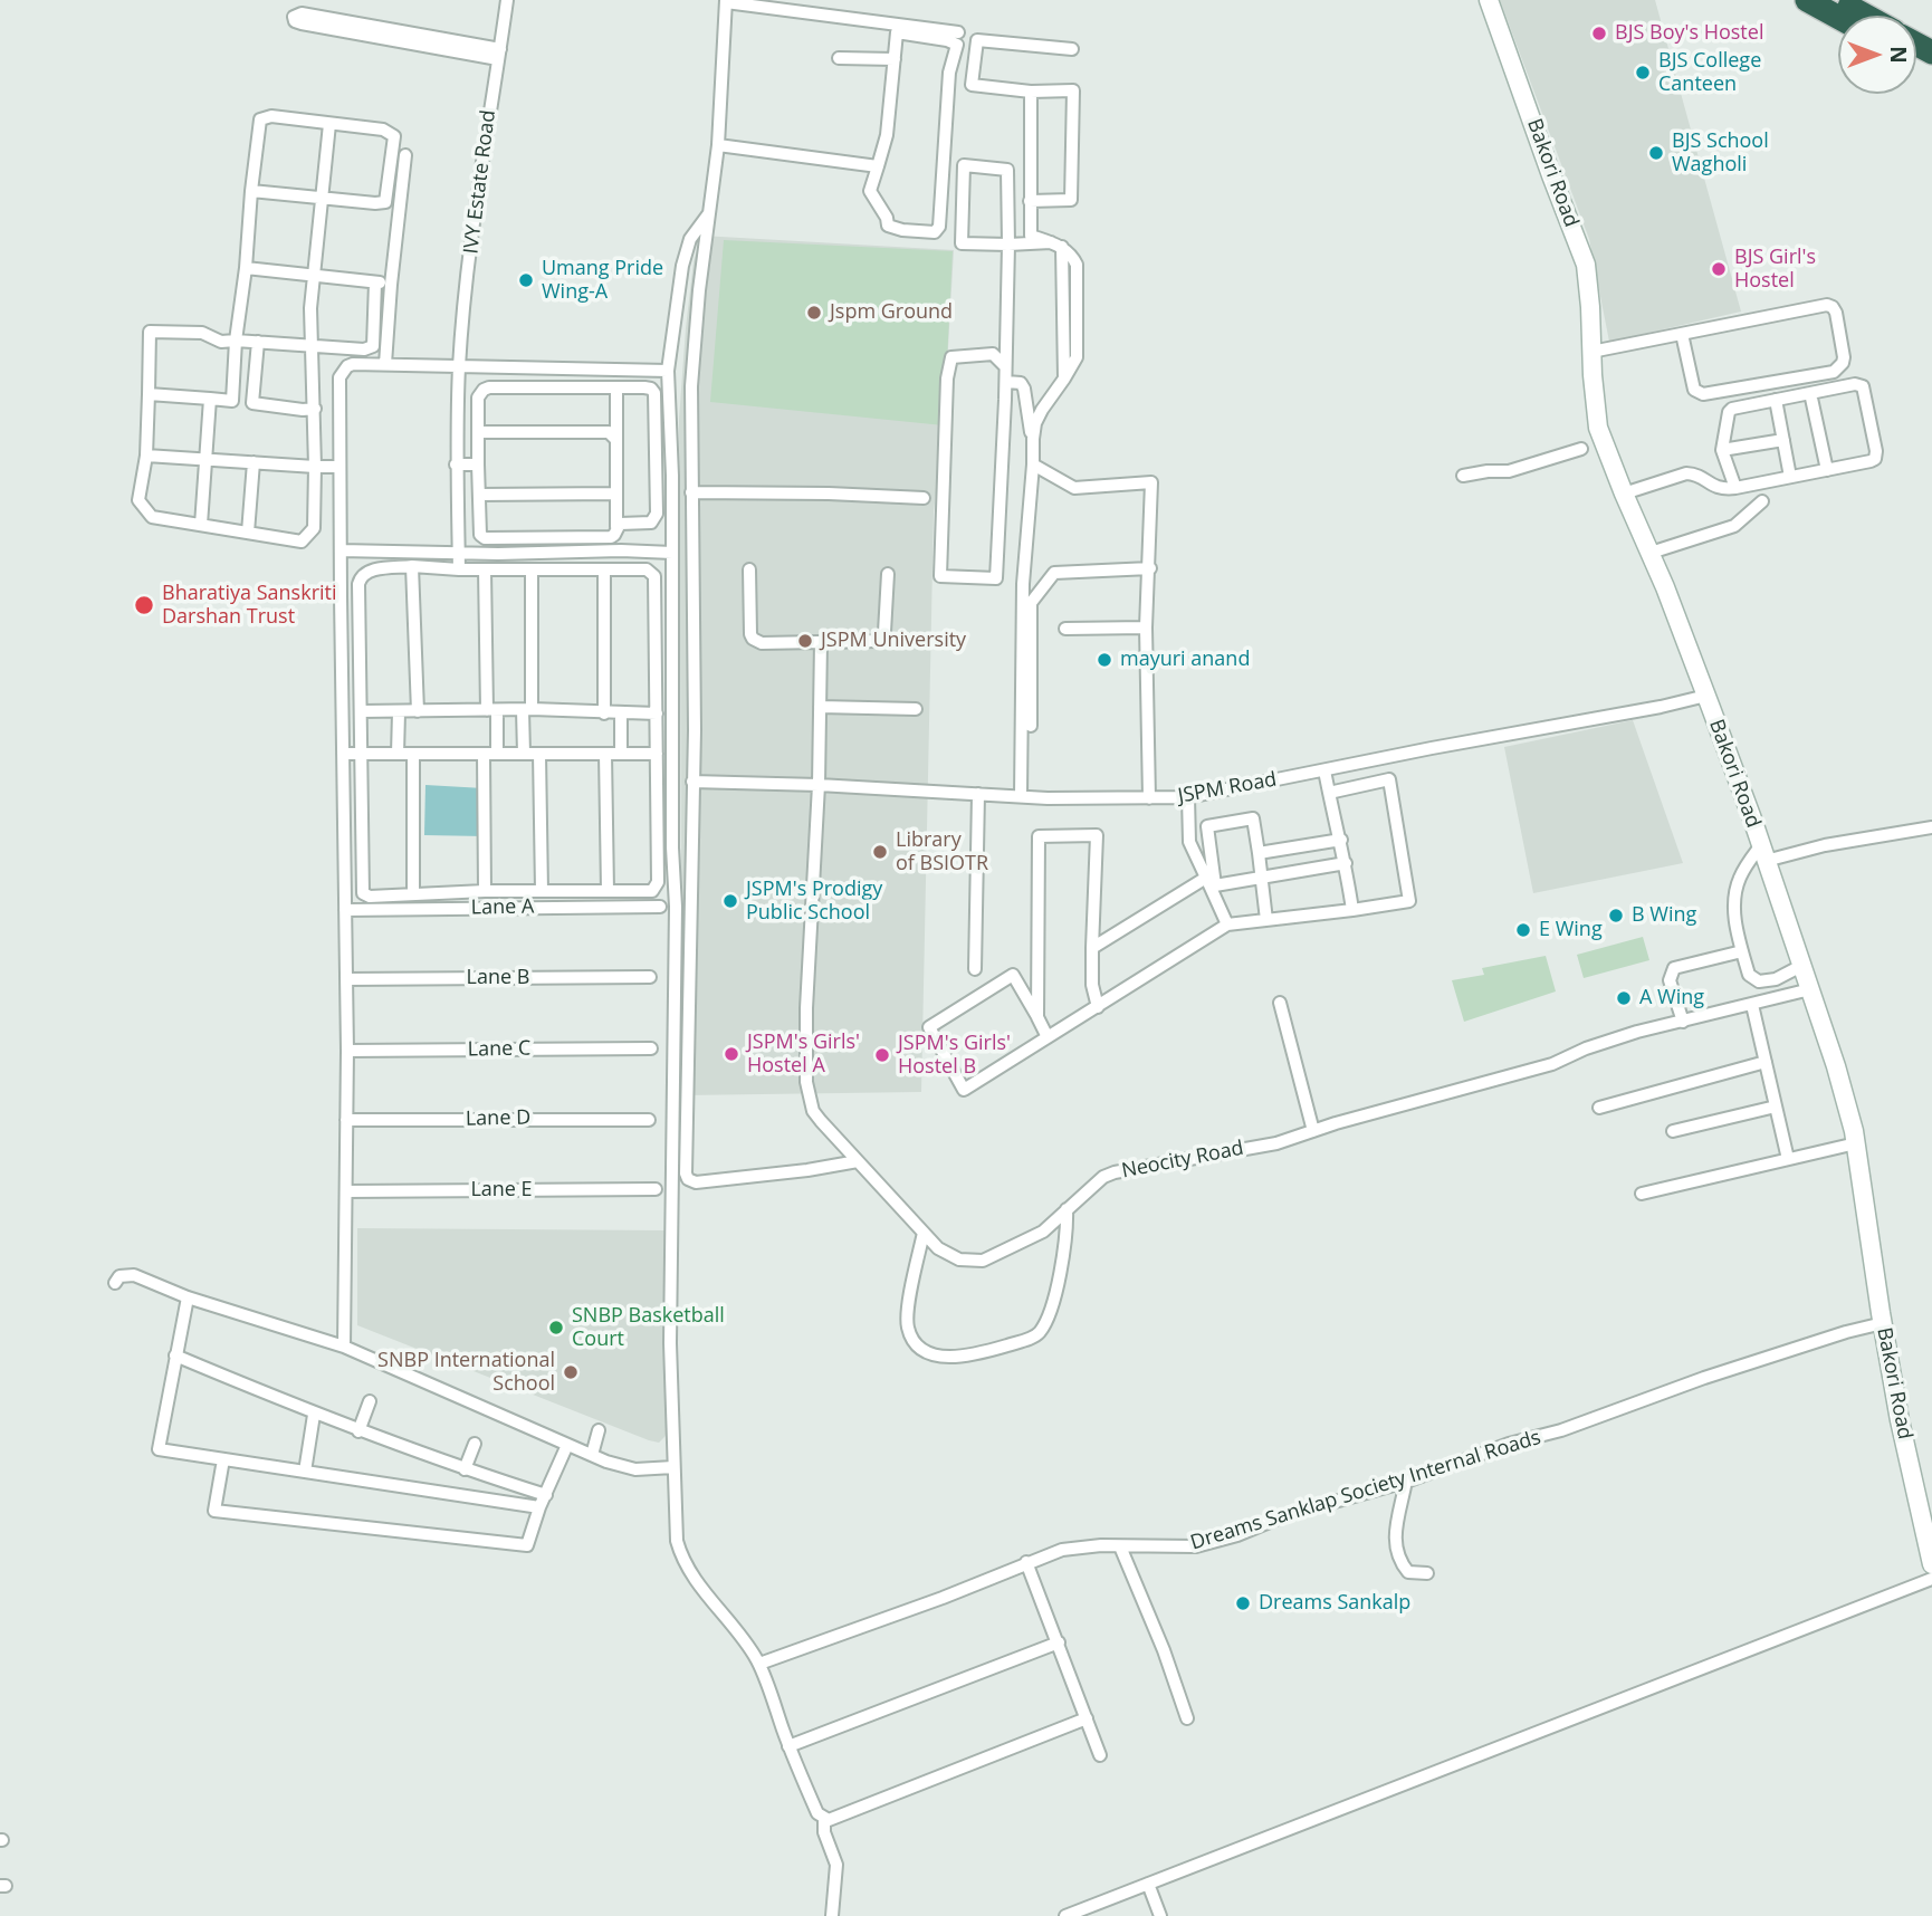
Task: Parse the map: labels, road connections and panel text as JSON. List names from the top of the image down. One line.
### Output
{"streets":{"street":["Bakori Road","IVY Estate Road","JSPM Road","Lane A","Lane B","Lane C","Lane D","Neocity Road","Lane E","Dreams Sanklap Society Internal Roads"]},"crossings":[["Bakori Road","JSPM Road"],["Bakori Road","Neocity Road"],["Bakori Road","Dreams Sanklap Society Internal Roads"],["JSPM Road","Neocity Road"]],"places":["BJS Boy's Hostel","BJS College Canteen","BJS School Wagholi","BJS Girl's Hostel","Umang Pride Wing-A","Jspm Ground","Bharatiya Sanskriti Darshan Trust","JSPM University","mayuri anand","Library of BSIOTR","JSPM's Prodigy Public School","B Wing","E Wing","A Wing","JSPM's Girls' Hostel A","JSPM's Girls' Hostel B","SNBP Basketball Court","SNBP International School","Dreams Sankalp"],"north":"right"}
